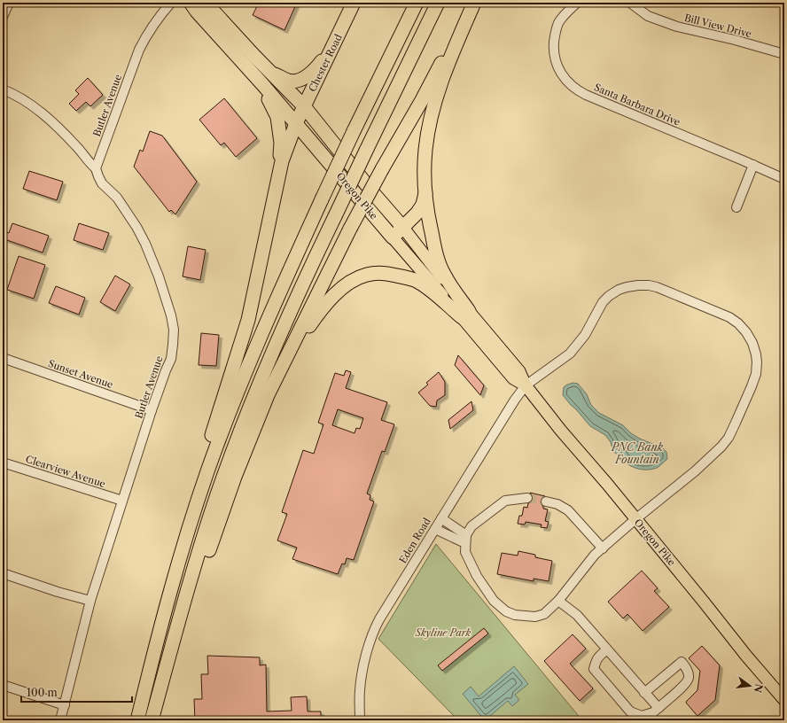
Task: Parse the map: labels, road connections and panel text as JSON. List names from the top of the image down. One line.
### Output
{"streets":{"highway":["Chester Road","Oregon Pike"],"street":["Bill View Drive","Santa Barbara Drive","Butler Avenue","Sunset Avenue","Clearview Avenue","Eden Road"]},"crossings":[["Chester Road","Oregon Pike"],["Butler Avenue","Sunset Avenue"],["Butler Avenue","Clearview Avenue"],["Oregon Pike","Eden Road"]],"water":["PNC Bank Fountain"],"parks":["Skyline Park"],"scale_bar":"100 m","north":"right"}
